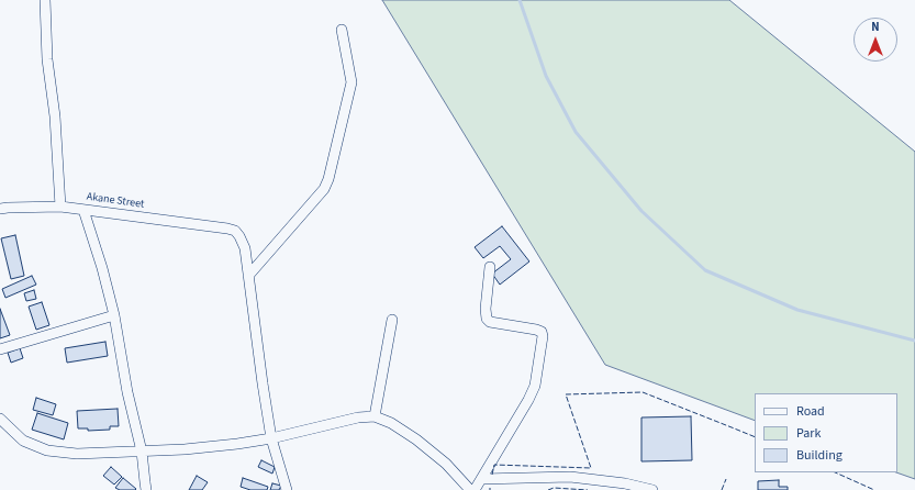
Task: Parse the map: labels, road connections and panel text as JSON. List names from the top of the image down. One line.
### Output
{"streets":{"street":["Akane Street"]},"legend":["Road","Park","Building"],"north":"top"}
